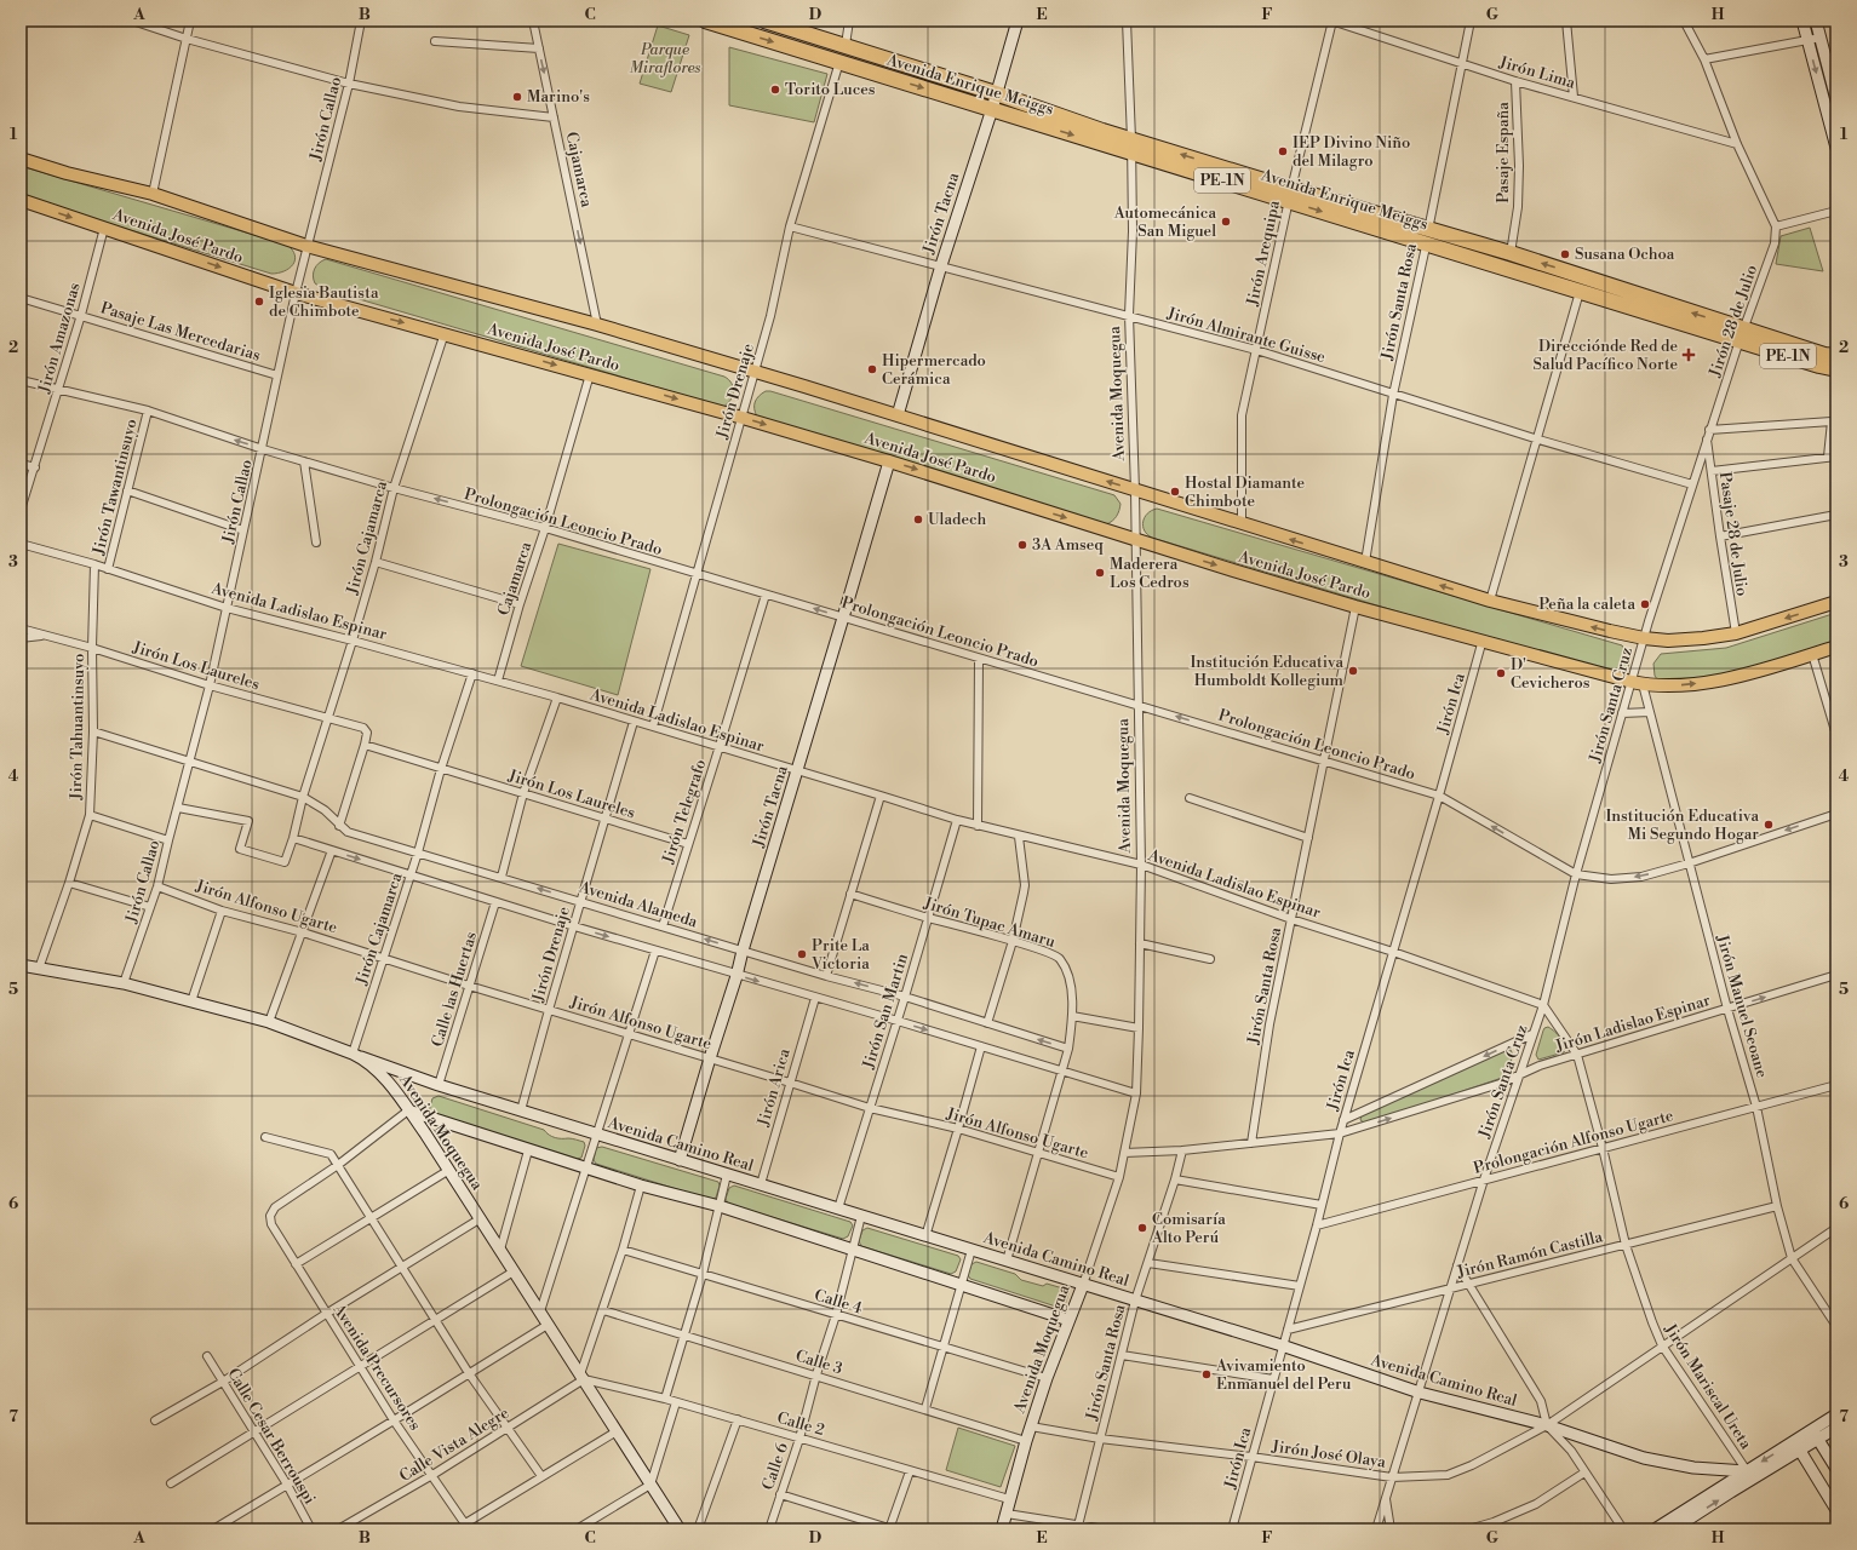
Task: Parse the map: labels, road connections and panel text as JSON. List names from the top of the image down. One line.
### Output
{"streets":{"highway":["Avenida Enrique Meiggs","PE-1N"],"main road":["Jirón Tacna","Avenida José Pardo","Avenida Moquegua","Avenida Camino Real"],"street":["Jirón Lima","Jirón Callao","Pasaje España","Cajamarca","Jirón Arequipa","Jirón Santa Rosa","Jirón 28 de Julio","Pasaje Las Mercedarias","Jirón Almirante Guisse","Jirón Amazonas","Jirón Drenaje","Jirón Tawantinsuyo","Prolongación Leoncio Prado","Pasaje 28 de Julio","Jirón Cajamarca","Avenida Ladislao Espinar","Jirón Los Laureles","Jirón Ica","Jirón Santa Cruz","Jirón Tahuantinsuyo","Jirón Telegrafo","Avenida Alameda","Jirón Alfonso Ugarte","Jirón Tupac Amaru","Calle las Huertas","Jirón Manuel Seoane","Jirón San Martin","Jirón Ladislao Espinar","Jirón Arica","Prolongación Alfonso Ugarte","Jirón Ramón Castilla","Calle 4","Calle 3","Avenida Precursores","Jirón Mariscal Ureta","Calle 2","Calle Cesar Berrouspi","Calle Vista Alegre","Jirón José Olaya","Calle 6"]},"crossings":[["Jirón Lima","Pasaje España"],["Jirón Lima","Jirón Arequipa"],["Jirón Lima","Jirón Santa Rosa"],["Avenida Enrique Meiggs","Pasaje España"],["Avenida Enrique Meiggs","Jirón Tacna"],["Avenida Enrique Meiggs","Jirón Arequipa"],["Avenida Enrique Meiggs","Jirón Santa Rosa"],["Avenida Enrique Meiggs","Jirón 28 de Julio"],["Avenida Enrique Meiggs","Jirón Drenaje"],["Avenida Enrique Meiggs","Avenida Moquegua"],["Jirón Callao","Avenida José Pardo"],["Jirón Callao","Pasaje Las Mercedarias"],["Jirón Callao","Avenida Moquegua"],["Jirón Callao","Prolongación Leoncio Prado"],["Jirón Callao","Jirón Cajamarca"],["Jirón Callao","Avenida Ladislao Espinar"],["Jirón Callao","Jirón Los Laureles"],["Jirón Callao","Avenida Alameda"],["Jirón Callao","Jirón Alfonso Ugarte"],["Cajamarca","Avenida José Pardo"],["Cajamarca","Prolongación Leoncio Prado"],["Cajamarca","Avenida Ladislao Espinar"],["Jirón Tacna","Avenida José Pardo"],["Jirón Tacna","Jirón Almirante Guisse"],["Jirón Tacna","Prolongación Leoncio Prado"],["Jirón Tacna","Avenida Ladislao Espinar"],["Jirón Tacna","Avenida Alameda"],["Jirón Tacna","Jirón Alfonso Ugarte"],["Jirón Tacna","Avenida Camino Real"],["Avenida José Pardo","Jirón Arequipa"],["Avenida José Pardo","Jirón Santa Rosa"],["Avenida José Pardo","Jirón 28 de Julio"],["Avenida José Pardo","Jirón Amazonas"],["Avenida José Pardo","Jirón Drenaje"],["Avenida José Pardo","Avenida Moquegua"],["Avenida José Pardo","Pasaje 28 de Julio"],["Avenida José Pardo","Jirón Cajamarca"],["Avenida José Pardo","Jirón Ica"],["Avenida José Pardo","Jirón Santa Cruz"],["Avenida José Pardo","Jirón Manuel Seoane"],["Jirón Arequipa","Jirón Almirante Guisse"],["Jirón Santa Rosa","Jirón Almirante Guisse"],["Jirón Santa Rosa","Prolongación Leoncio Prado"],["Jirón Santa Rosa","Avenida Ladislao Espinar"],["Jirón Santa Rosa","Jirón Ladislao Espinar"],["Jirón Santa Rosa","Avenida Camino Real"],["Jirón Santa Rosa","Jirón José Olaya"],["Jirón 28 de Julio","Jirón Almirante Guisse"],["Jirón 28 de Julio","Pasaje 28 de Julio"],["Jirón 28 de Julio","Jirón Santa Cruz"],["Pasaje Las Mercedarias","Jirón Amazonas"],["Jirón Almirante Guisse","Jirón Drenaje"],["Jirón Almirante Guisse","Avenida Moquegua"],["Jirón Amazonas","Prolongación Leoncio Prado"],["Jirón Drenaje","Prolongación Leoncio Prado"],["Jirón Drenaje","Avenida Ladislao Espinar"],["Jirón Drenaje","Jirón Los Laureles"],["Jirón Drenaje","Avenida Alameda"],["Jirón Drenaje","Jirón Alfonso Ugarte"],["Jirón Drenaje","Avenida Camino Real"],["Avenida Moquegua","Prolongación Leoncio Prado"],["Avenida Moquegua","Jirón Cajamarca"],["Avenida Moquegua","Avenida Ladislao Espinar"],["Avenida Moquegua","Jirón Tahuantinsuyo"],["Avenida Moquegua","Jirón Alfonso Ugarte"],["Avenida Moquegua","Jirón Ladislao Espinar"],["Avenida Moquegua","Avenida Camino Real"],["Avenida Moquegua","Calle 4"],["Avenida Moquegua","Calle 3"],["Avenida Moquegua","Calle 2"],["Avenida Moquegua","Calle Vista Alegre"],["Avenida Moquegua","Jirón José Olaya"],["Jirón Tawantinsuyo","Prolongación Leoncio Prado"],["Jirón Tawantinsuyo","Avenida Ladislao Espinar"],["Prolongación Leoncio Prado","Jirón Cajamarca"],["Prolongación Leoncio Prado","Jirón Ica"],["Prolongación Leoncio Prado","Jirón Santa Cruz"],["Prolongación Leoncio Prado","Jirón Telegrafo"],["Prolongación Leoncio Prado","Jirón Manuel Seoane"],["Jirón Cajamarca","Avenida Ladislao Espinar"],["Jirón Cajamarca","Jirón Los Laureles"],["Jirón Cajamarca","Avenida Alameda"],["Jirón Cajamarca","Jirón Alfonso Ugarte"],["Jirón Cajamarca","Avenida Camino Real"],["Avenida Ladislao Espinar","Jirón Ica"],["Avenida Ladislao Espinar","Jirón Santa Cruz"],["Avenida Ladislao Espinar","Jirón Tahuantinsuyo"],["Avenida Ladislao Espinar","Jirón Telegrafo"],["Avenida Ladislao Espinar","Jirón San Martin"],["Avenida Ladislao Espinar","Jirón Mariscal Ureta"],["Jirón Los Laureles","Jirón Tahuantinsuyo"],["Jirón Los Laureles","Jirón Telegrafo"],["Jirón Ica","Jirón Ladislao Espinar"],["Jirón Ica","Prolongación Alfonso Ugarte"],["Jirón Ica","Avenida Camino Real"],["Jirón Ica","Jirón Ramón Castilla"],["Jirón Ica","Jirón José Olaya"],["Jirón Santa Cruz","Jirón Manuel Seoane"],["Jirón Santa Cruz","Jirón Ladislao Espinar"],["Jirón Santa Cruz","Prolongación Alfonso Ugarte"],["Jirón Santa Cruz","Avenida Camino Real"],["Jirón Santa Cruz","Jirón Ramón Castilla"],["Jirón Santa Cruz","Jirón Mariscal Ureta"],["Jirón Santa Cruz","Jirón José Olaya"],["Jirón Tahuantinsuyo","Avenida Alameda"],["Jirón Telegrafo","Avenida Alameda"],["Avenida Alameda","Jirón Tupac Amaru"],["Avenida Alameda","Jirón San Martin"],["Jirón Alfonso Ugarte","Calle las Huertas"],["Jirón Alfonso Ugarte","Jirón San Martin"],["Jirón Alfonso Ugarte","Jirón Arica"],["Jirón Tupac Amaru","Jirón San Martin"],["Calle las Huertas","Avenida Camino Real"],["Jirón Manuel Seoane","Jirón Ladislao Espinar"],["Jirón Manuel Seoane","Prolongación Alfonso Ugarte"],["Jirón Manuel Seoane","Jirón Ramón Castilla"],["Jirón Manuel Seoane","Jirón José Olaya"],["Jirón San Martin","Avenida Camino Real"],["Jirón Ladislao Espinar","Jirón Mariscal Ureta"],["Jirón Arica","Avenida Camino Real"],["Prolongación Alfonso Ugarte","Jirón Mariscal Ureta"],["Avenida Camino Real","Jirón Mariscal Ureta"],["Avenida Camino Real","Jirón José Olaya"],["Avenida Camino Real","Calle 6"],["Jirón Ramón Castilla","Jirón Mariscal Ureta"],["Calle 4","Calle 6"],["Calle 3","Calle 6"],["Avenida Precursores","Calle Vista Alegre"],["Jirón Mariscal Ureta","Jirón José Olaya"],["Calle 2","Calle Vista Alegre"],["Calle 2","Calle 6"]],"one_way":["Cajamarca","Prolongación Leoncio Prado"],"parks":["Parque Miraflores"],"places":{"other":["Torito Luces","Marino's","IEP Divino Niño del Milagro","Automecánica San Miguel","Susana Ochoa","Iglesia Bautista de Chimbote","Hipermercado Cerámica","Hostal Diamante Chimbote","Uladech","3A Amseq","Maderera Los Cedros","Peña la caleta","Institución Educativa Humboldt Kollegium","D' Cevicheros","Institución Educativa Mi Segundo Hogar","Prite La Victoria","Comisaría Alto Perú","Avivamiento Enmanuel del Peru"],"health":["Direcciónde Red de Salud Pacífico Norte"]},"grid":{"columns":["A","B","C","D","E","F","G","H"],"rows":["1","2","3","4","5","6","7"]}}
